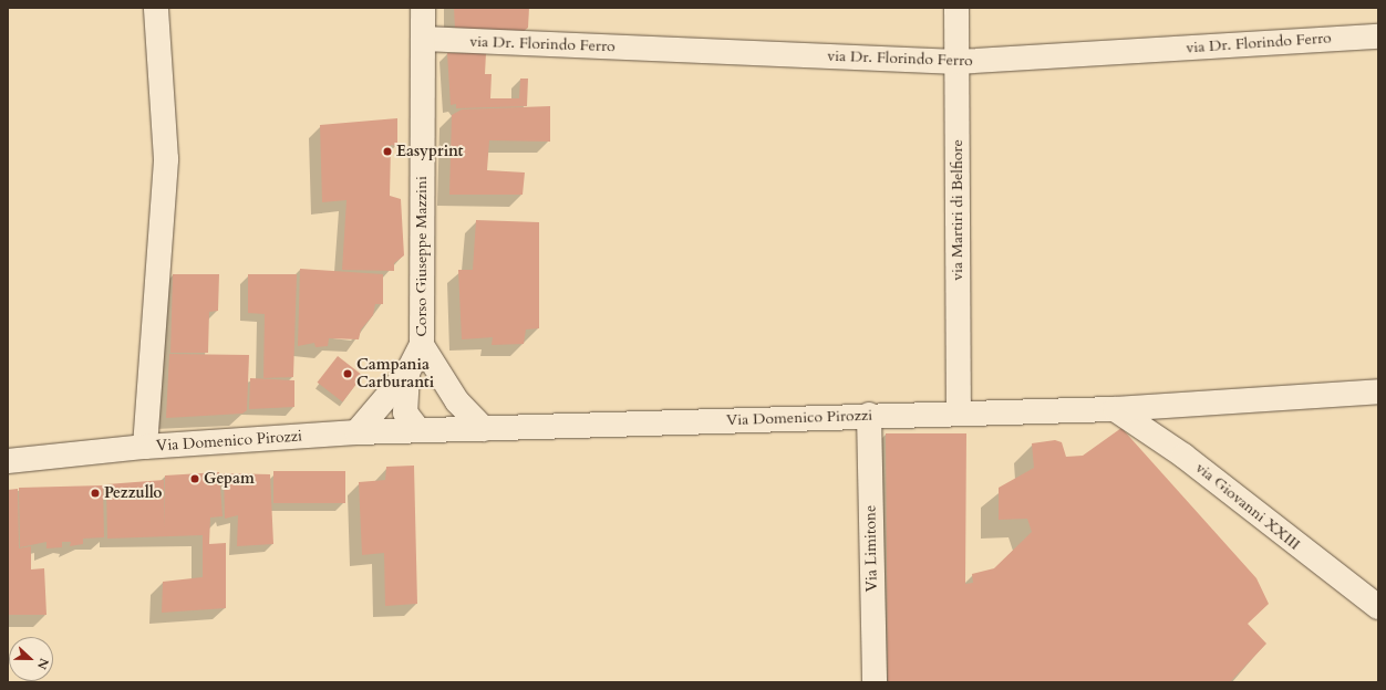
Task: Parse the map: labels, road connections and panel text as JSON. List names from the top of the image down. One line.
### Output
{"streets":{"street":["via Dr. Florindo Ferro","via Martiri di Belfiore","Corso Giuseppe Mazzini","Via Domenico Pirozzi","via Giovanni XXIII","Via Limitone"]},"crossings":[["via Dr. Florindo Ferro","via Martiri di Belfiore"],["via Dr. Florindo Ferro","Corso Giuseppe Mazzini"],["via Martiri di Belfiore","Via Domenico Pirozzi"],["Corso Giuseppe Mazzini","Via Domenico Pirozzi"],["Via Domenico Pirozzi","via Giovanni XXIII"],["Via Domenico Pirozzi","Via Limitone"]],"places":["Easyprint","Campania Carburanti","Gepam","Pezzullo"],"north":"right"}
